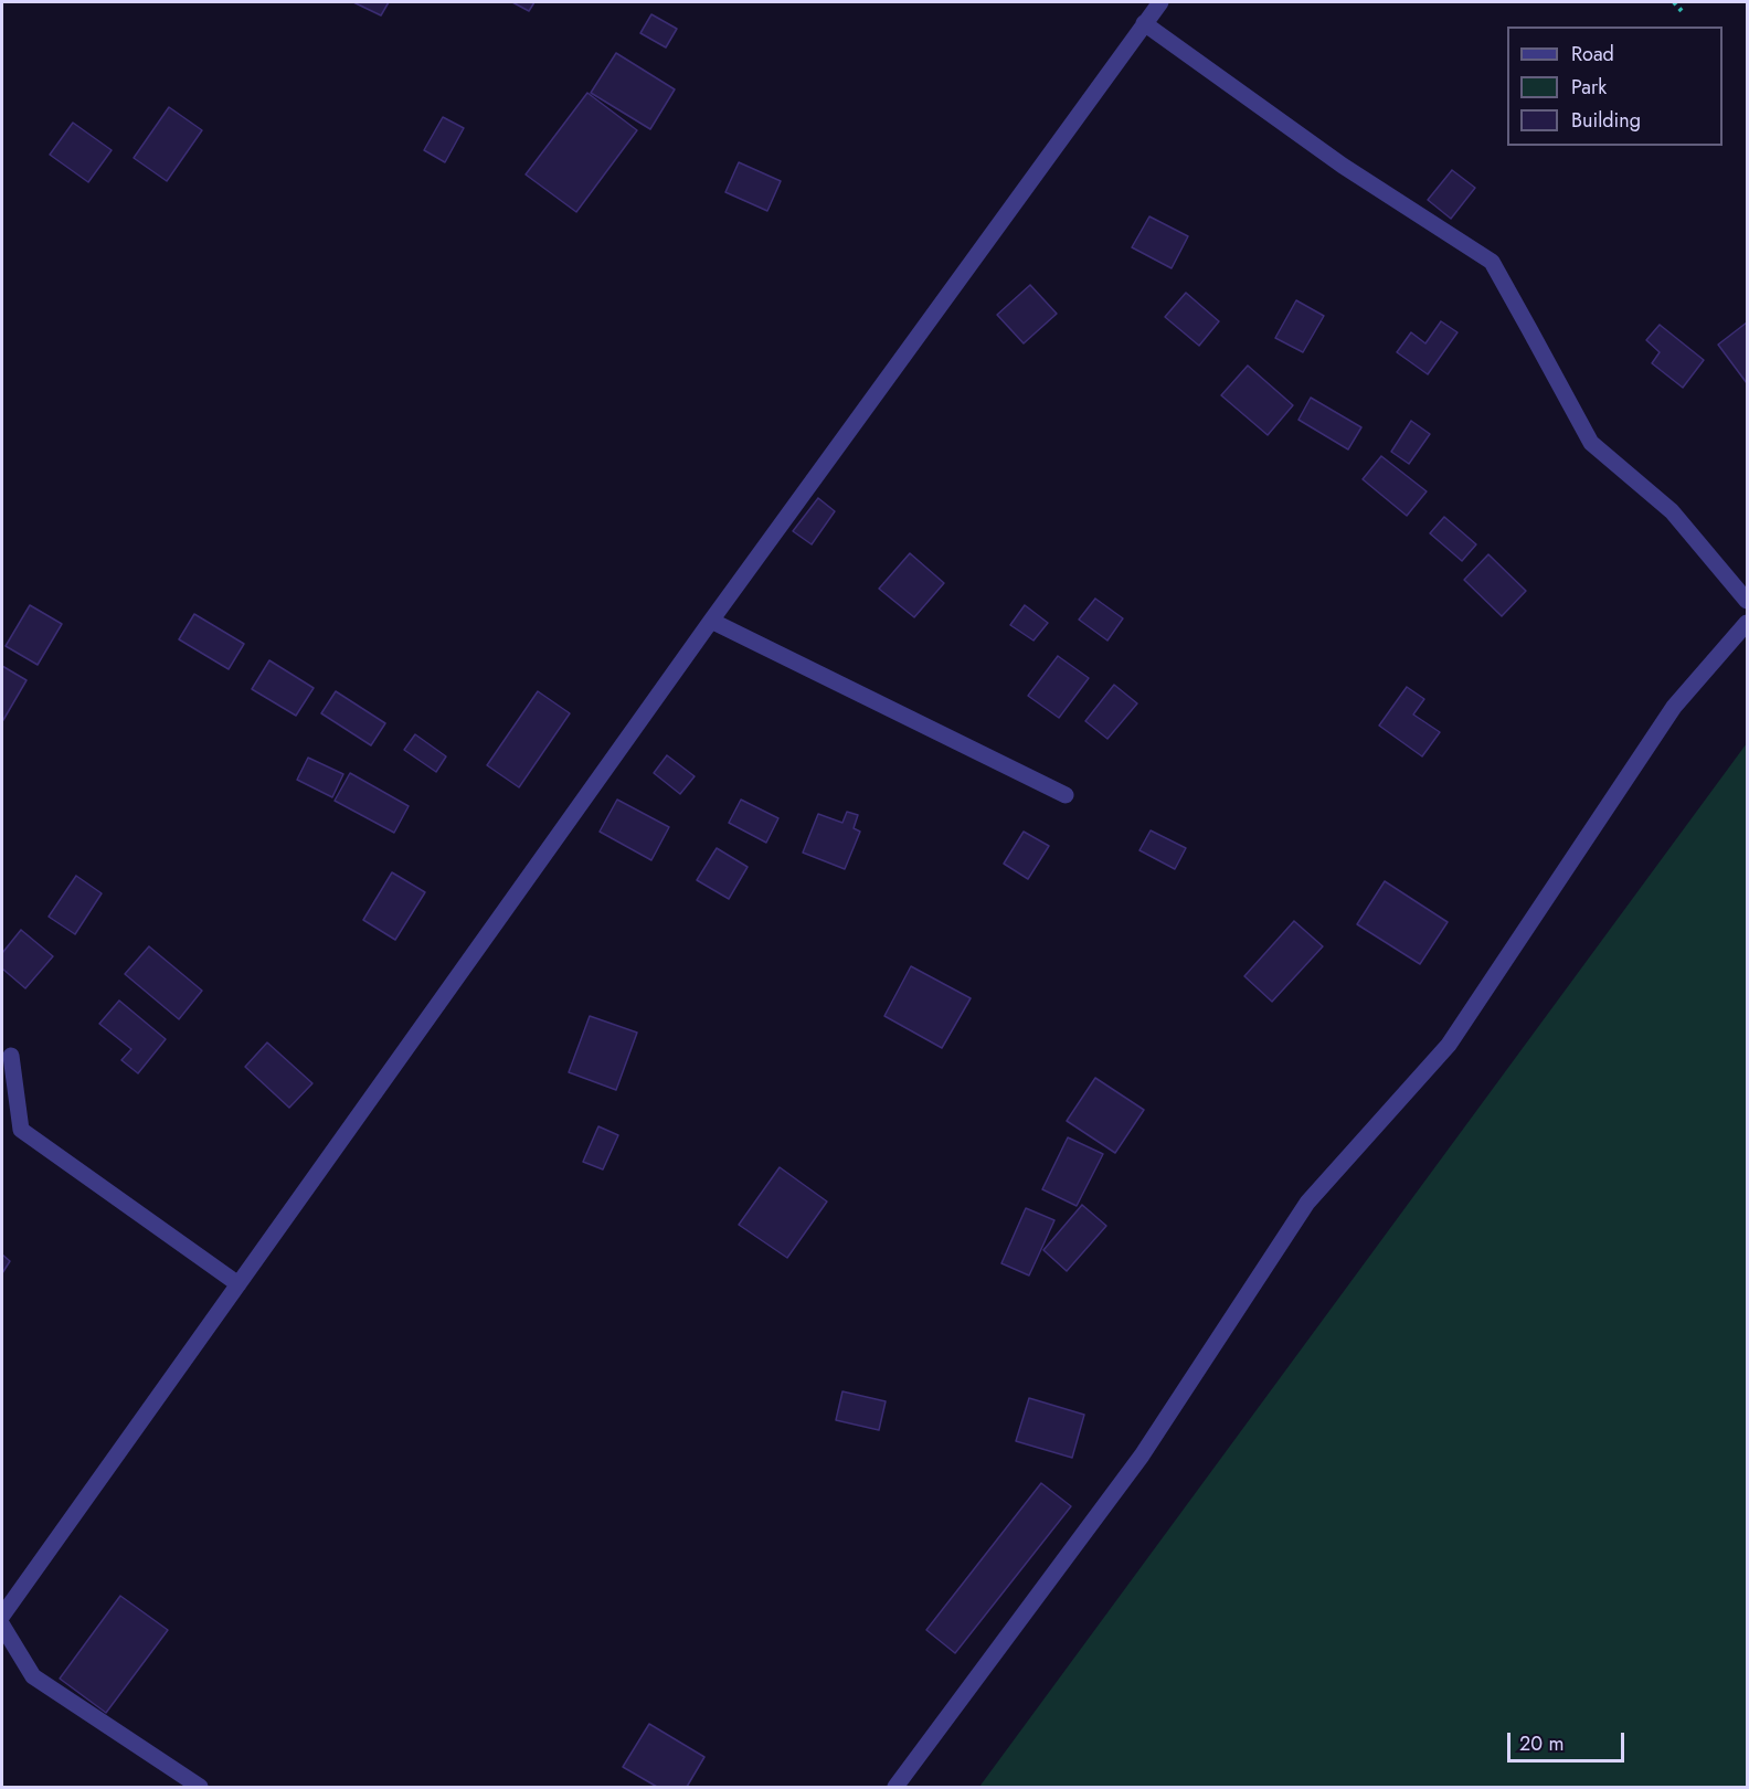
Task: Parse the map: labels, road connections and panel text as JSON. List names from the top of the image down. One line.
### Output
{"legend":["Road","Park","Building"],"scale_bar":"20 m"}
